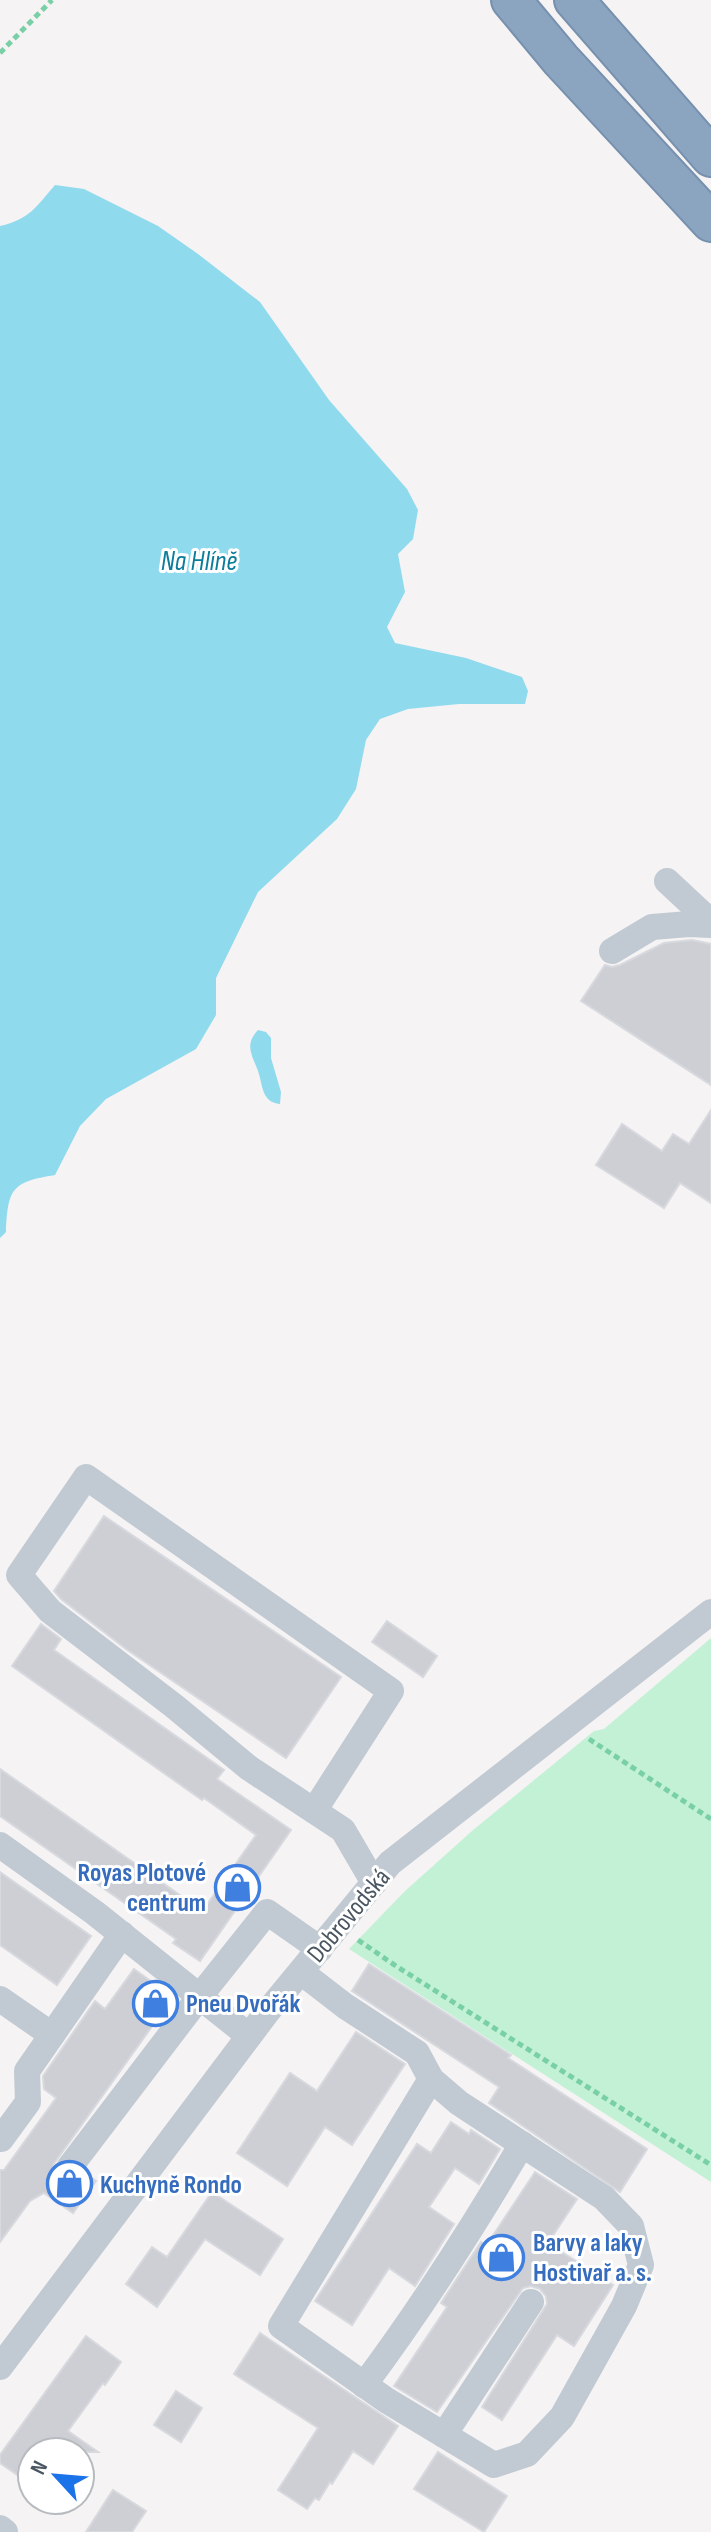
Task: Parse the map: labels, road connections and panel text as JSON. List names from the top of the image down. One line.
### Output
{"streets":{"street":["Dobrovodská"]},"water":["Na Hlíně"],"places":{"shop":["Royas Plotové centrum","Pneu Dvořák","Kuchyně Rondo","Barvy a laky Hostivař a. s."]},"north":"top left"}
